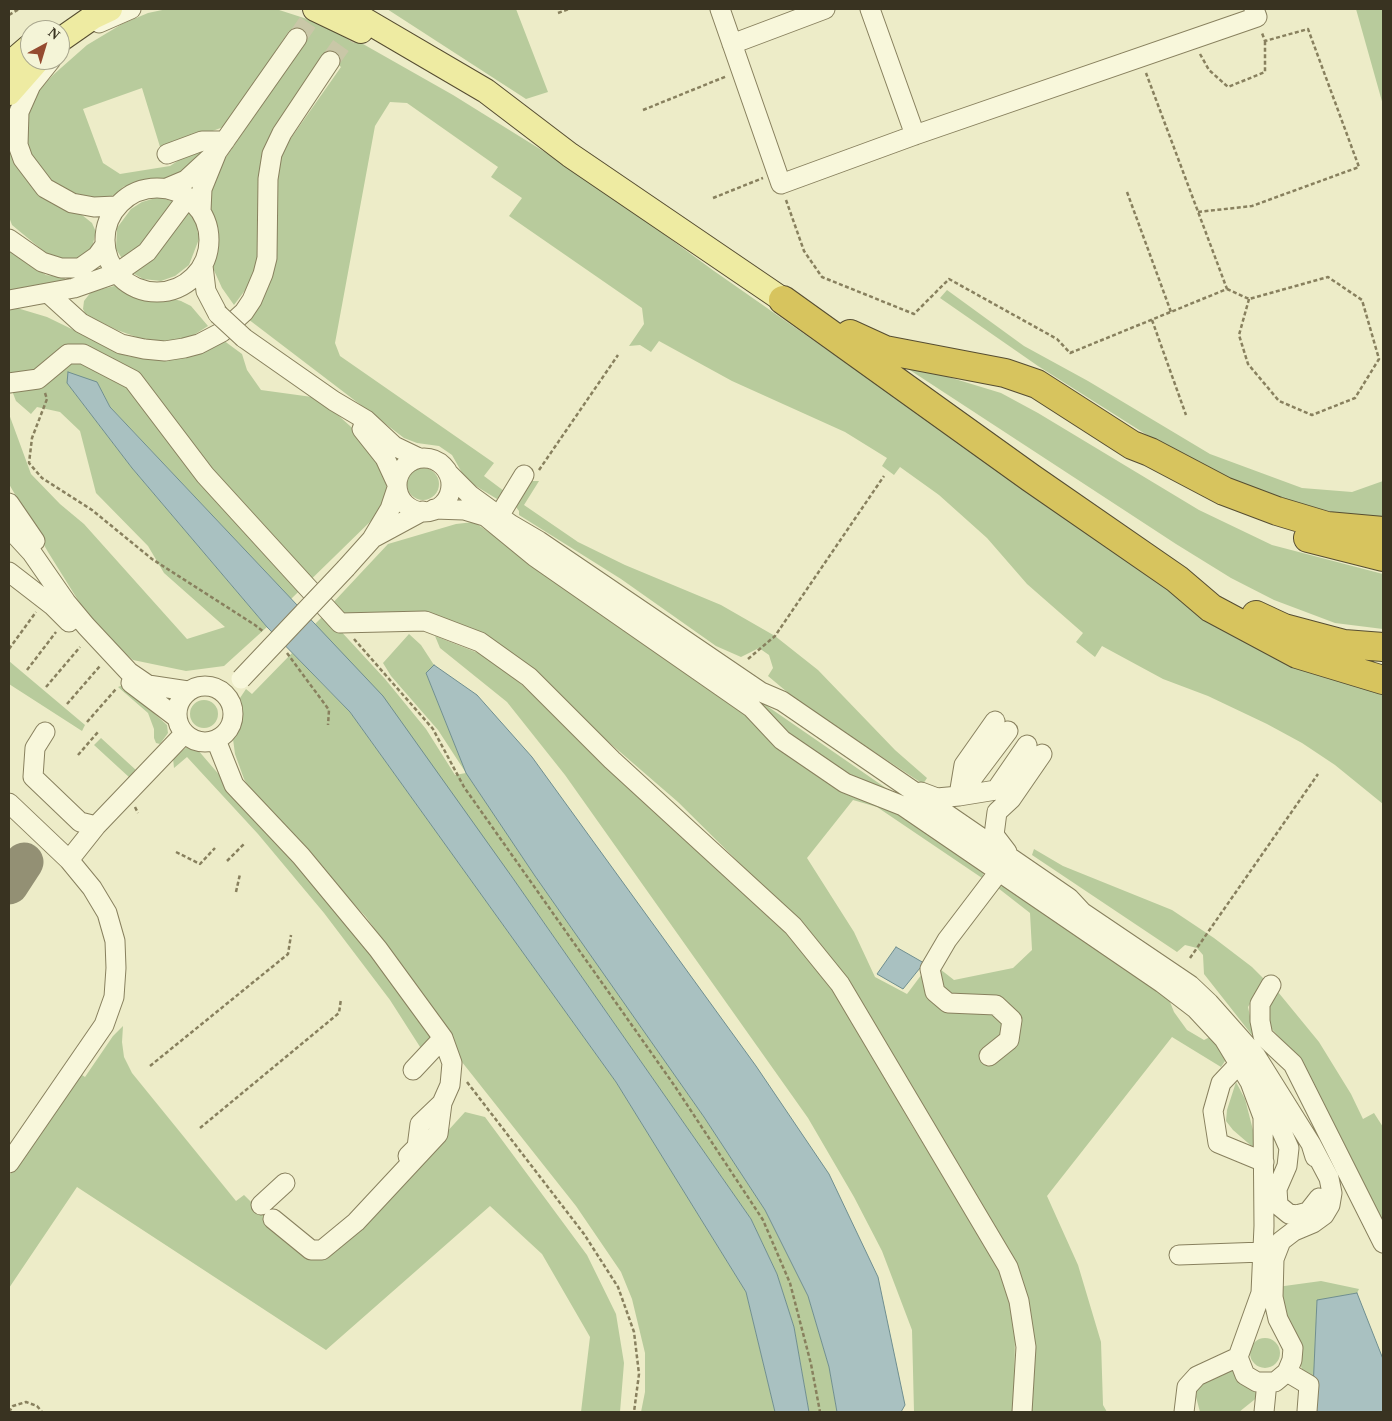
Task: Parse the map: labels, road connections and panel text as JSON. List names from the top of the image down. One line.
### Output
{"north":"top right"}
